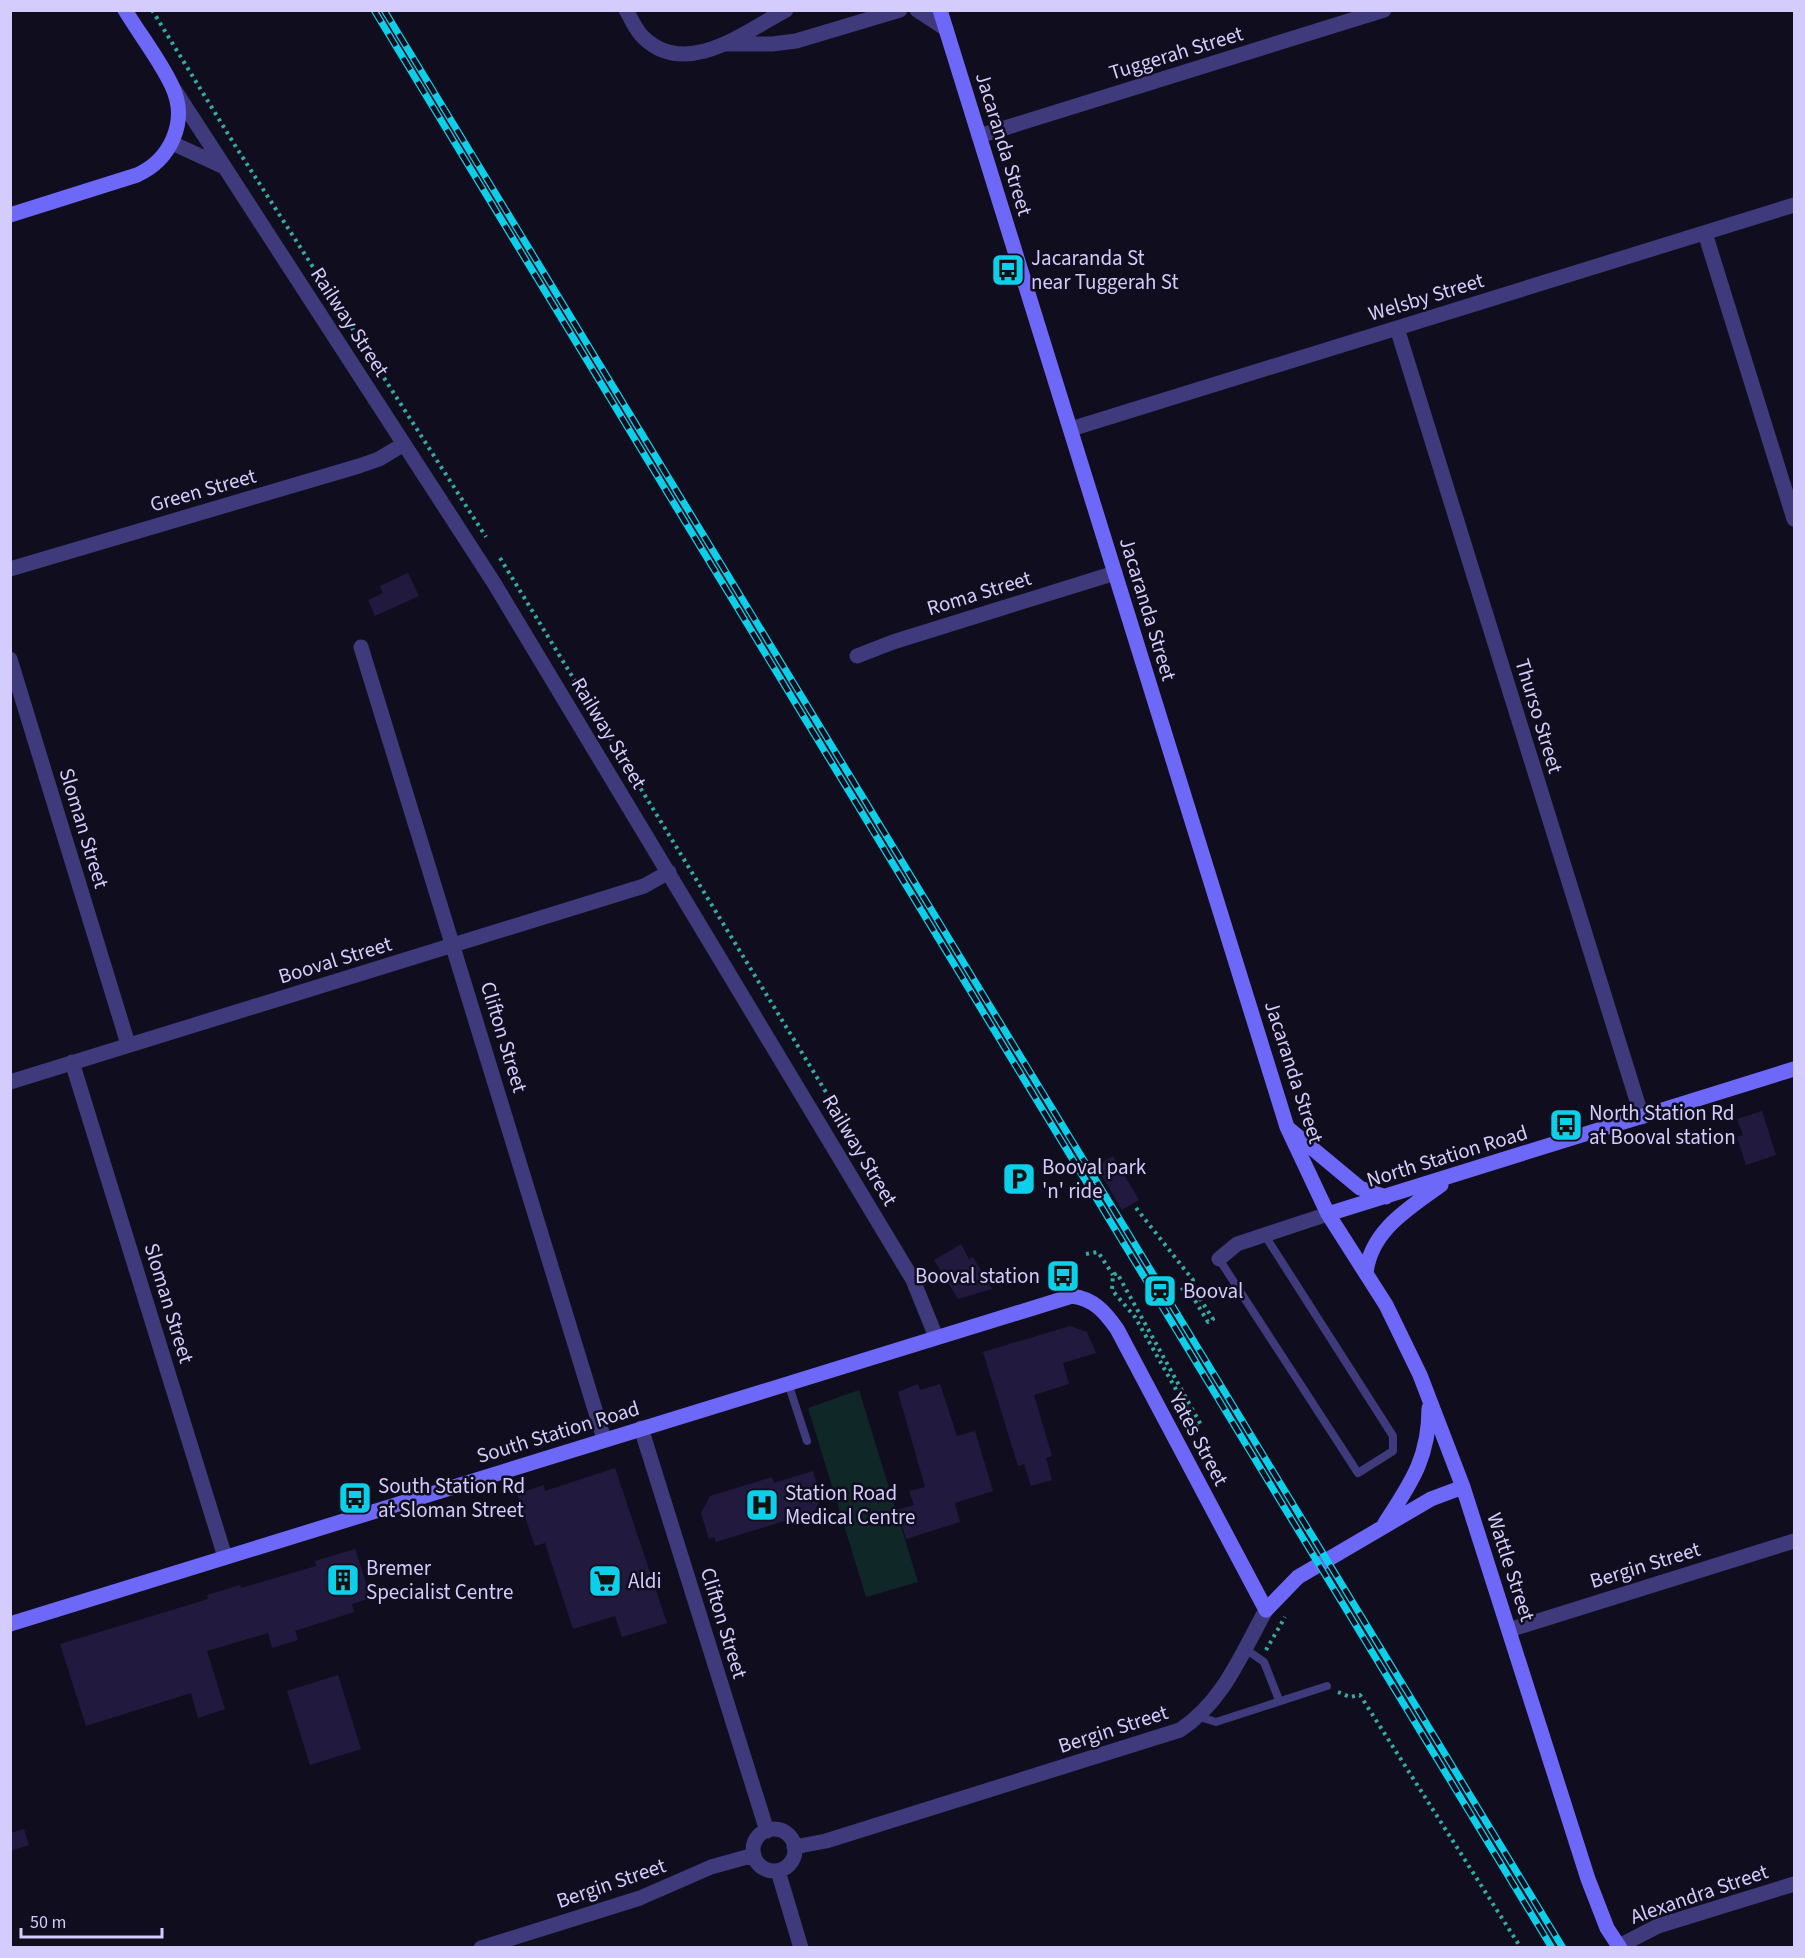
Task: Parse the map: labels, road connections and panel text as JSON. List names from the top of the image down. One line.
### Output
{"streets":{"street":["Tuggerah Street","Jacaranda Street","Welsby Street","Railway Street","Green Street","Roma Street","Thurso Street","Sloman Street","Booval Street","Clifton Street","North Station Road","South Station Road","Yates Street","Bergin Street","Wattle Street","Alexandra Street"]},"crossings":[["Tuggerah Street","Jacaranda Street"],["Jacaranda Street","Welsby Street"],["Jacaranda Street","Roma Street"],["Jacaranda Street","North Station Road"],["Jacaranda Street","Wattle Street"],["Welsby Street","Thurso Street"],["Railway Street","Green Street"],["Railway Street","Booval Street"],["Railway Street","South Station Road"],["Thurso Street","North Station Road"],["Sloman Street","Booval Street"],["Sloman Street","South Station Road"],["Booval Street","Clifton Street"],["Clifton Street","South Station Road"],["Clifton Street","Bergin Street"],["North Station Road","Wattle Street"],["South Station Road","Yates Street"],["Yates Street","Bergin Street"],["Bergin Street","Wattle Street"],["Wattle Street","Alexandra Street"]],"places":{"bus stop":["Jacaranda St near Tuggerah St","North Station Rd at Booval station","Booval station","South Station Rd at Sloman Street"],"parking":["Booval park 'n' ride"],"station":["Booval"],"hospital":["Station Road Medical Centre"],"building":["Bremer Specialist Centre"],"supermarket":["Aldi"]},"scale_bar":"50 m"}
